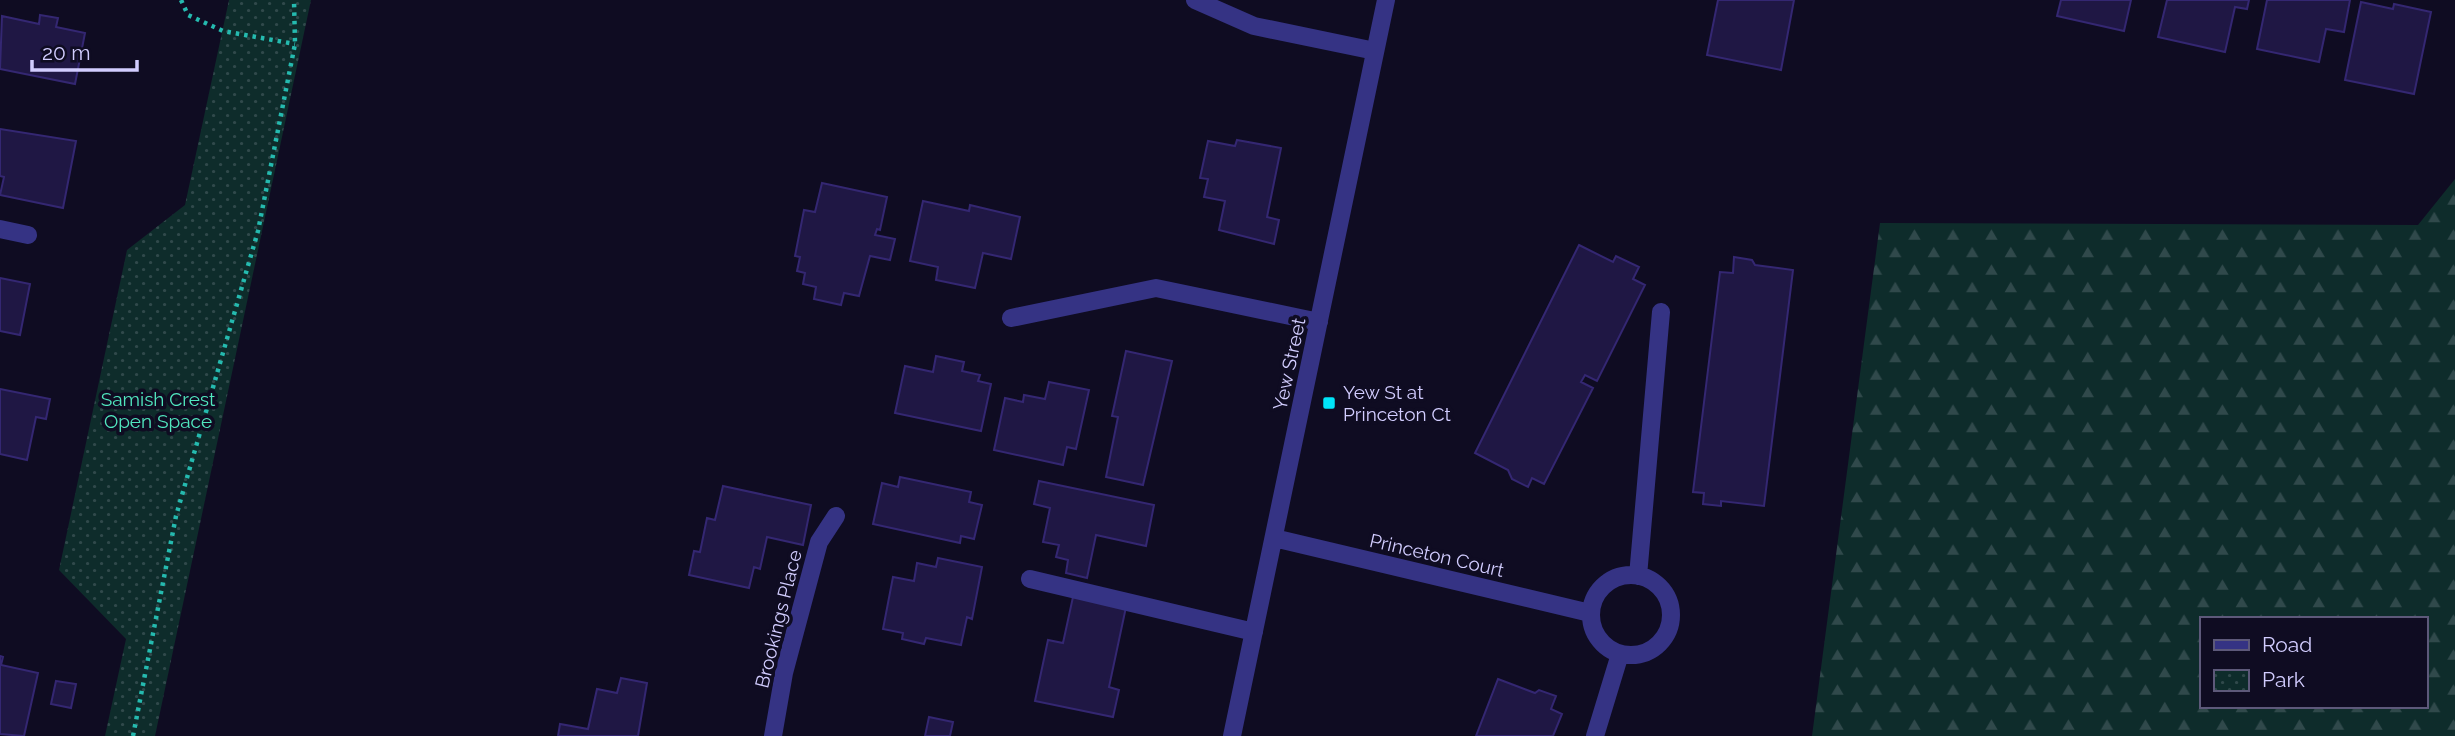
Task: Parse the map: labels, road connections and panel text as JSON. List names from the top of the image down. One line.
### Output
{"streets":{"street":["Yew Street","Princeton Court","Brookings Place"]},"crossings":[["Yew Street","Princeton Court"]],"parks":["Samish Crest Open Space"],"places":{"transit":["Yew St at Princeton Ct"]},"legend":["Road","Park"],"scale_bar":"20 m"}
